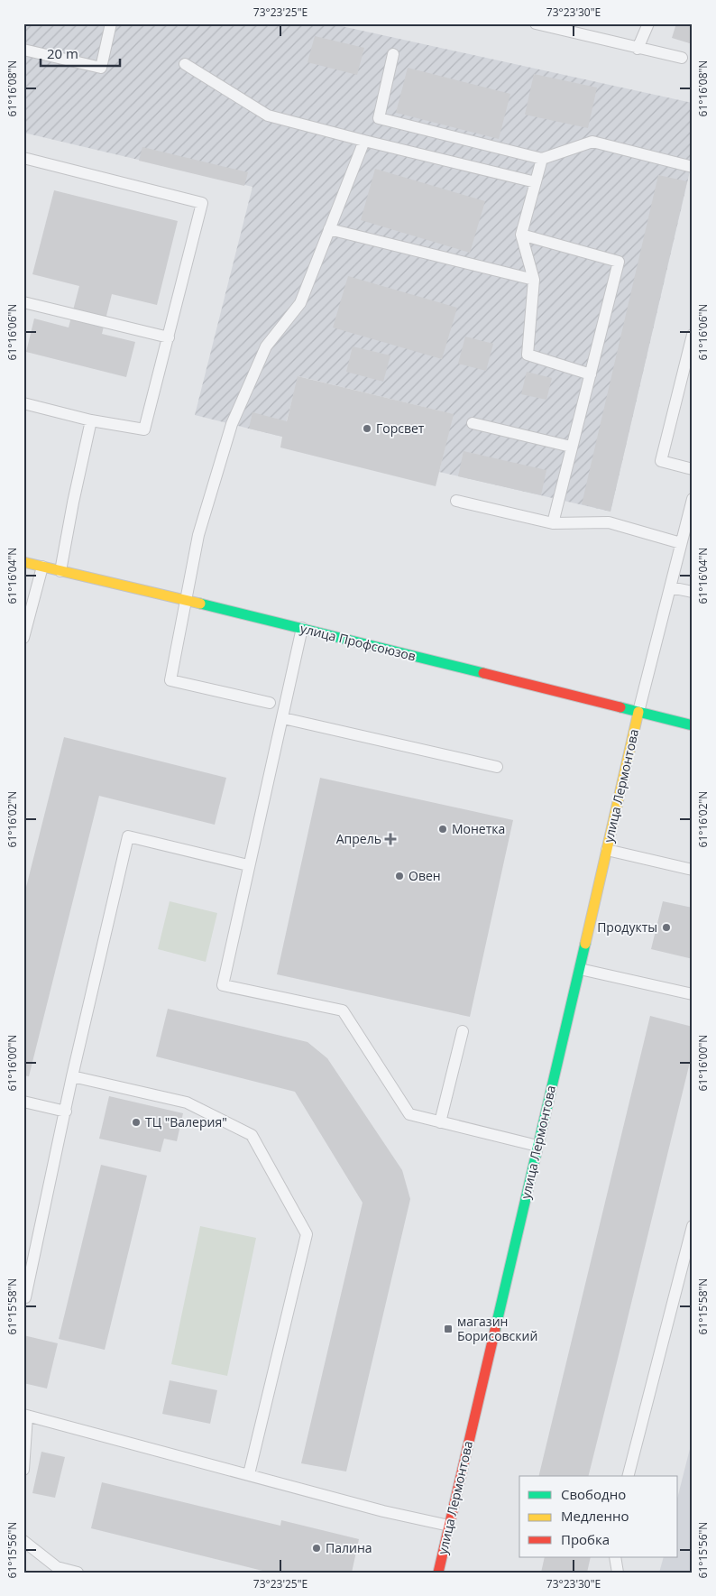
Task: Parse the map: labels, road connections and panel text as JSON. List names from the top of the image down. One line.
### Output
{"streets":{"street":["улица Профсоюзов","улица Лермонтова"]},"crossings":[["улица Профсоюзов","улица Лермонтова"]],"places":{"other":["Горсвет","Монетка","Овен","Продукты","ТЦ \"Валерия\"","Палина"],"health":["Апрель"],"transit":["магазин Борисовский"]},"legend":["Свободно","Медленно","Пробка"],"scale_bar":"20 m","coordinates":["73°23'25\"E","73°23'30\"E","61°16'08\"N","61°16'06\"N","61°16'04\"N","61°16'02\"N","61°16'00\"N","61°15'58\"N","61°15'56\"N"]}
